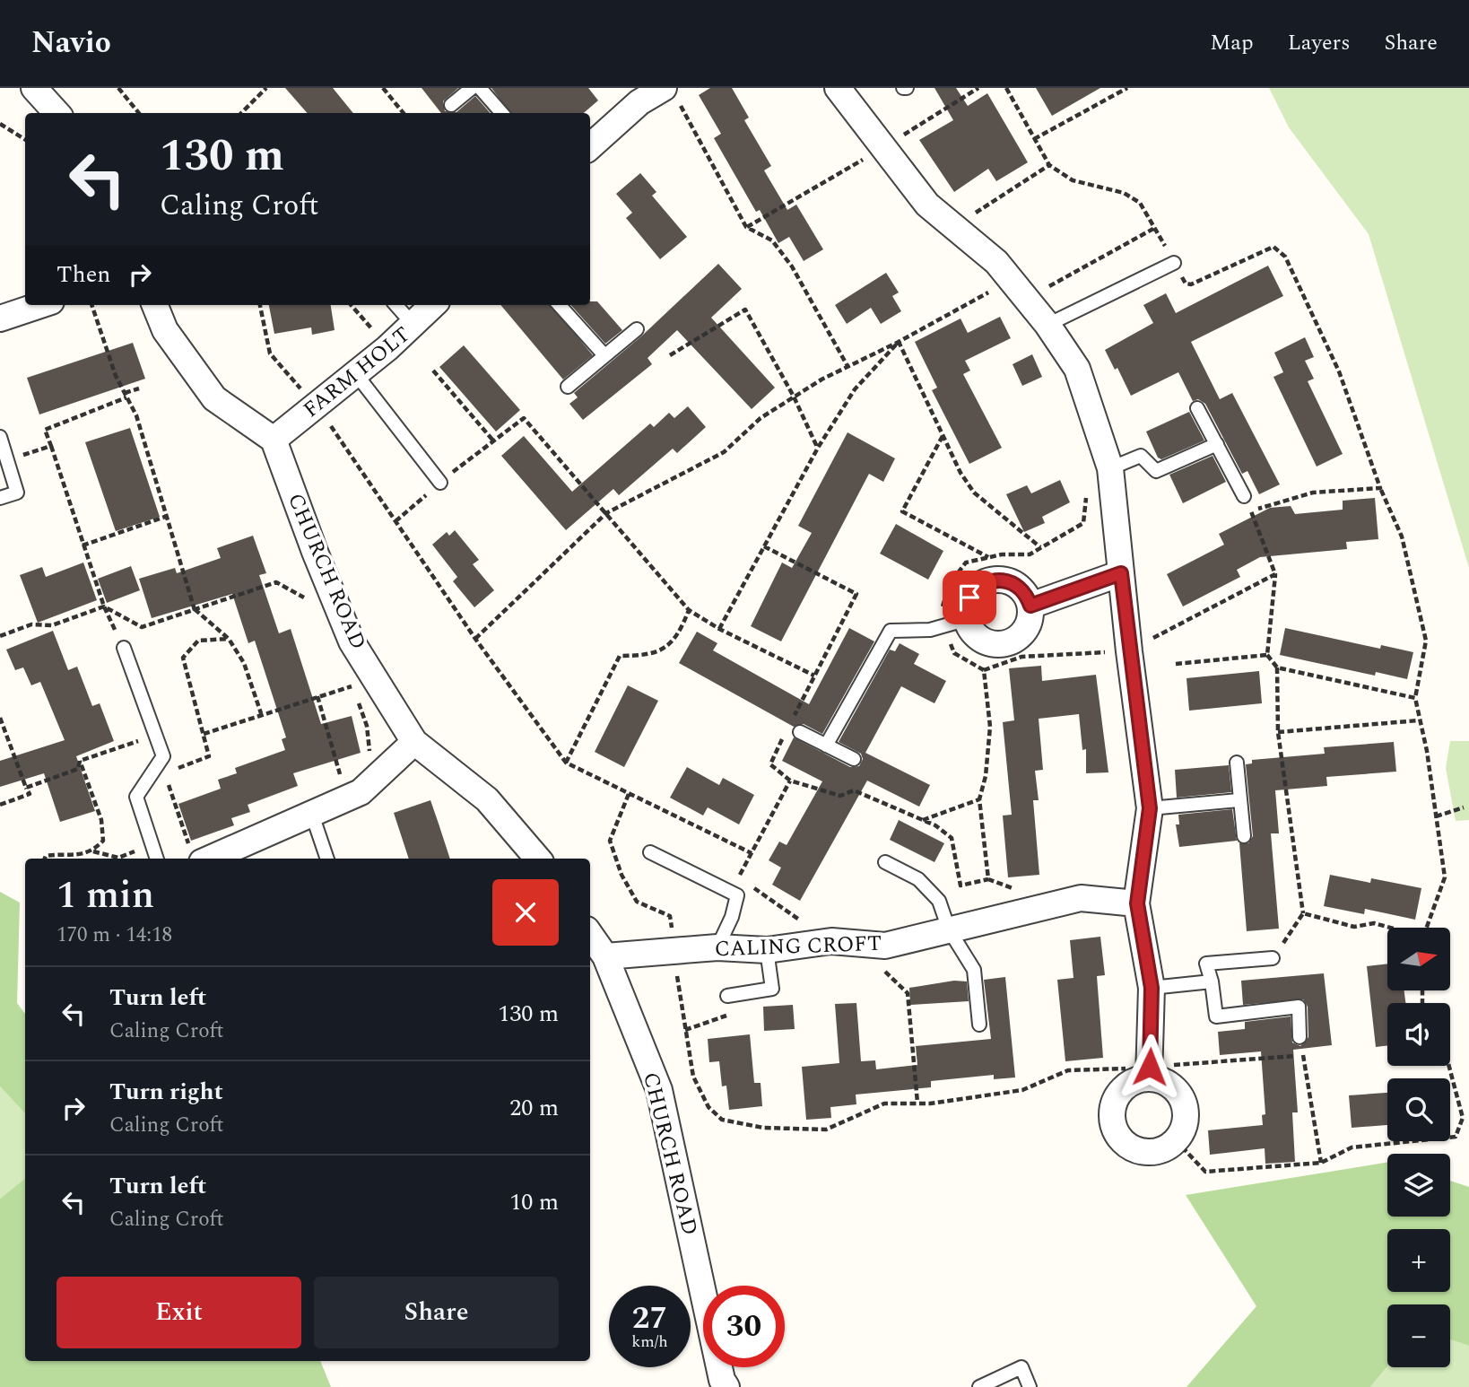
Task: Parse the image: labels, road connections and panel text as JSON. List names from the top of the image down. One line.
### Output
{"streets":{"street":["FARM HOLT","CHURCH ROAD","CALING CROFT"]},"crossings":[["FARM HOLT","CHURCH ROAD"],["CHURCH ROAD","CALING CROFT"]],"north":"right","page":{"header":"Navio","nav":["Map","Layers","Share"],"turn":["130 m","Caling Croft"],"then":"Then","heading":["1 min","170 m · 14:18"],"map_buttons":["+","−"],"list":[{"name":"Turn left","note":"Caling Croft","value":"130 m"},{"name":"Turn right","note":"Caling Croft","value":"20 m"},{"name":"Turn left","note":"Caling Croft","value":"10 m"}],"buttons":["Exit","Share"],"speed":"27 km/h","limit":"30"}}
